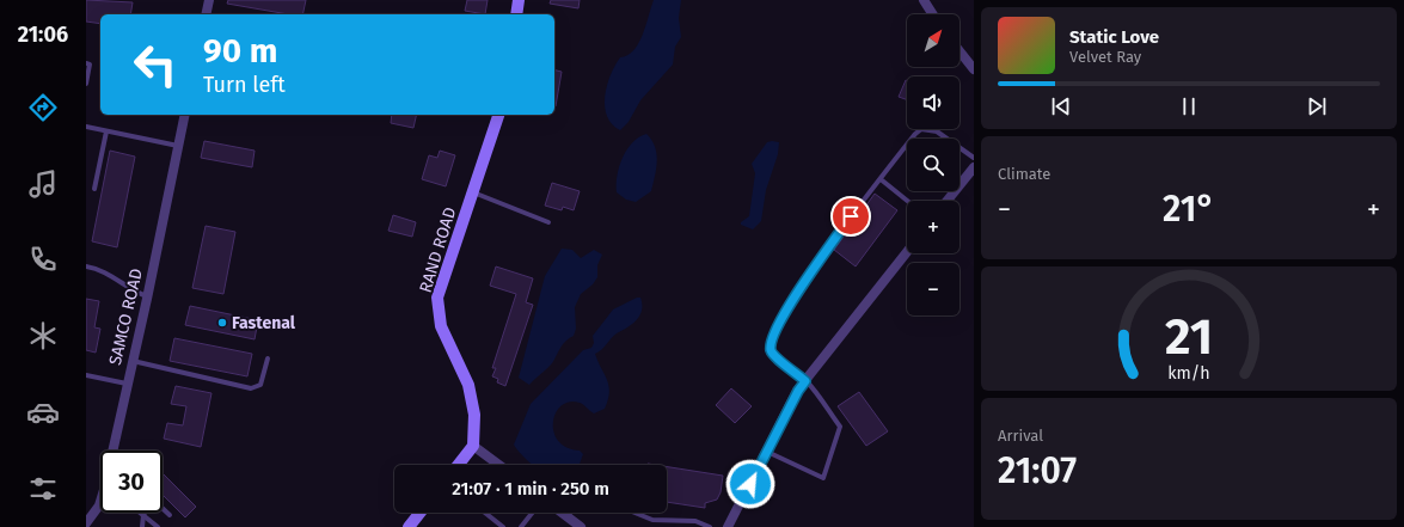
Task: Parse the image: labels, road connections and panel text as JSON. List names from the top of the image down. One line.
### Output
{"streets":{"street":["RAND ROAD","SAMCO ROAD"]},"places":["Fastenal"],"north":"top right","page":{"tabs":"21:06","map_buttons":["+","−"],"turn":["90 m","Turn left"],"song":["Static Love","Velvet Ray"],"tile":["Climate",["Arrival","21:07"]],"heat":["−","21°","+"],"limit":"30","trip":"21:07 · 1 min · 250 m","gauge":["21","km/h"]}}
